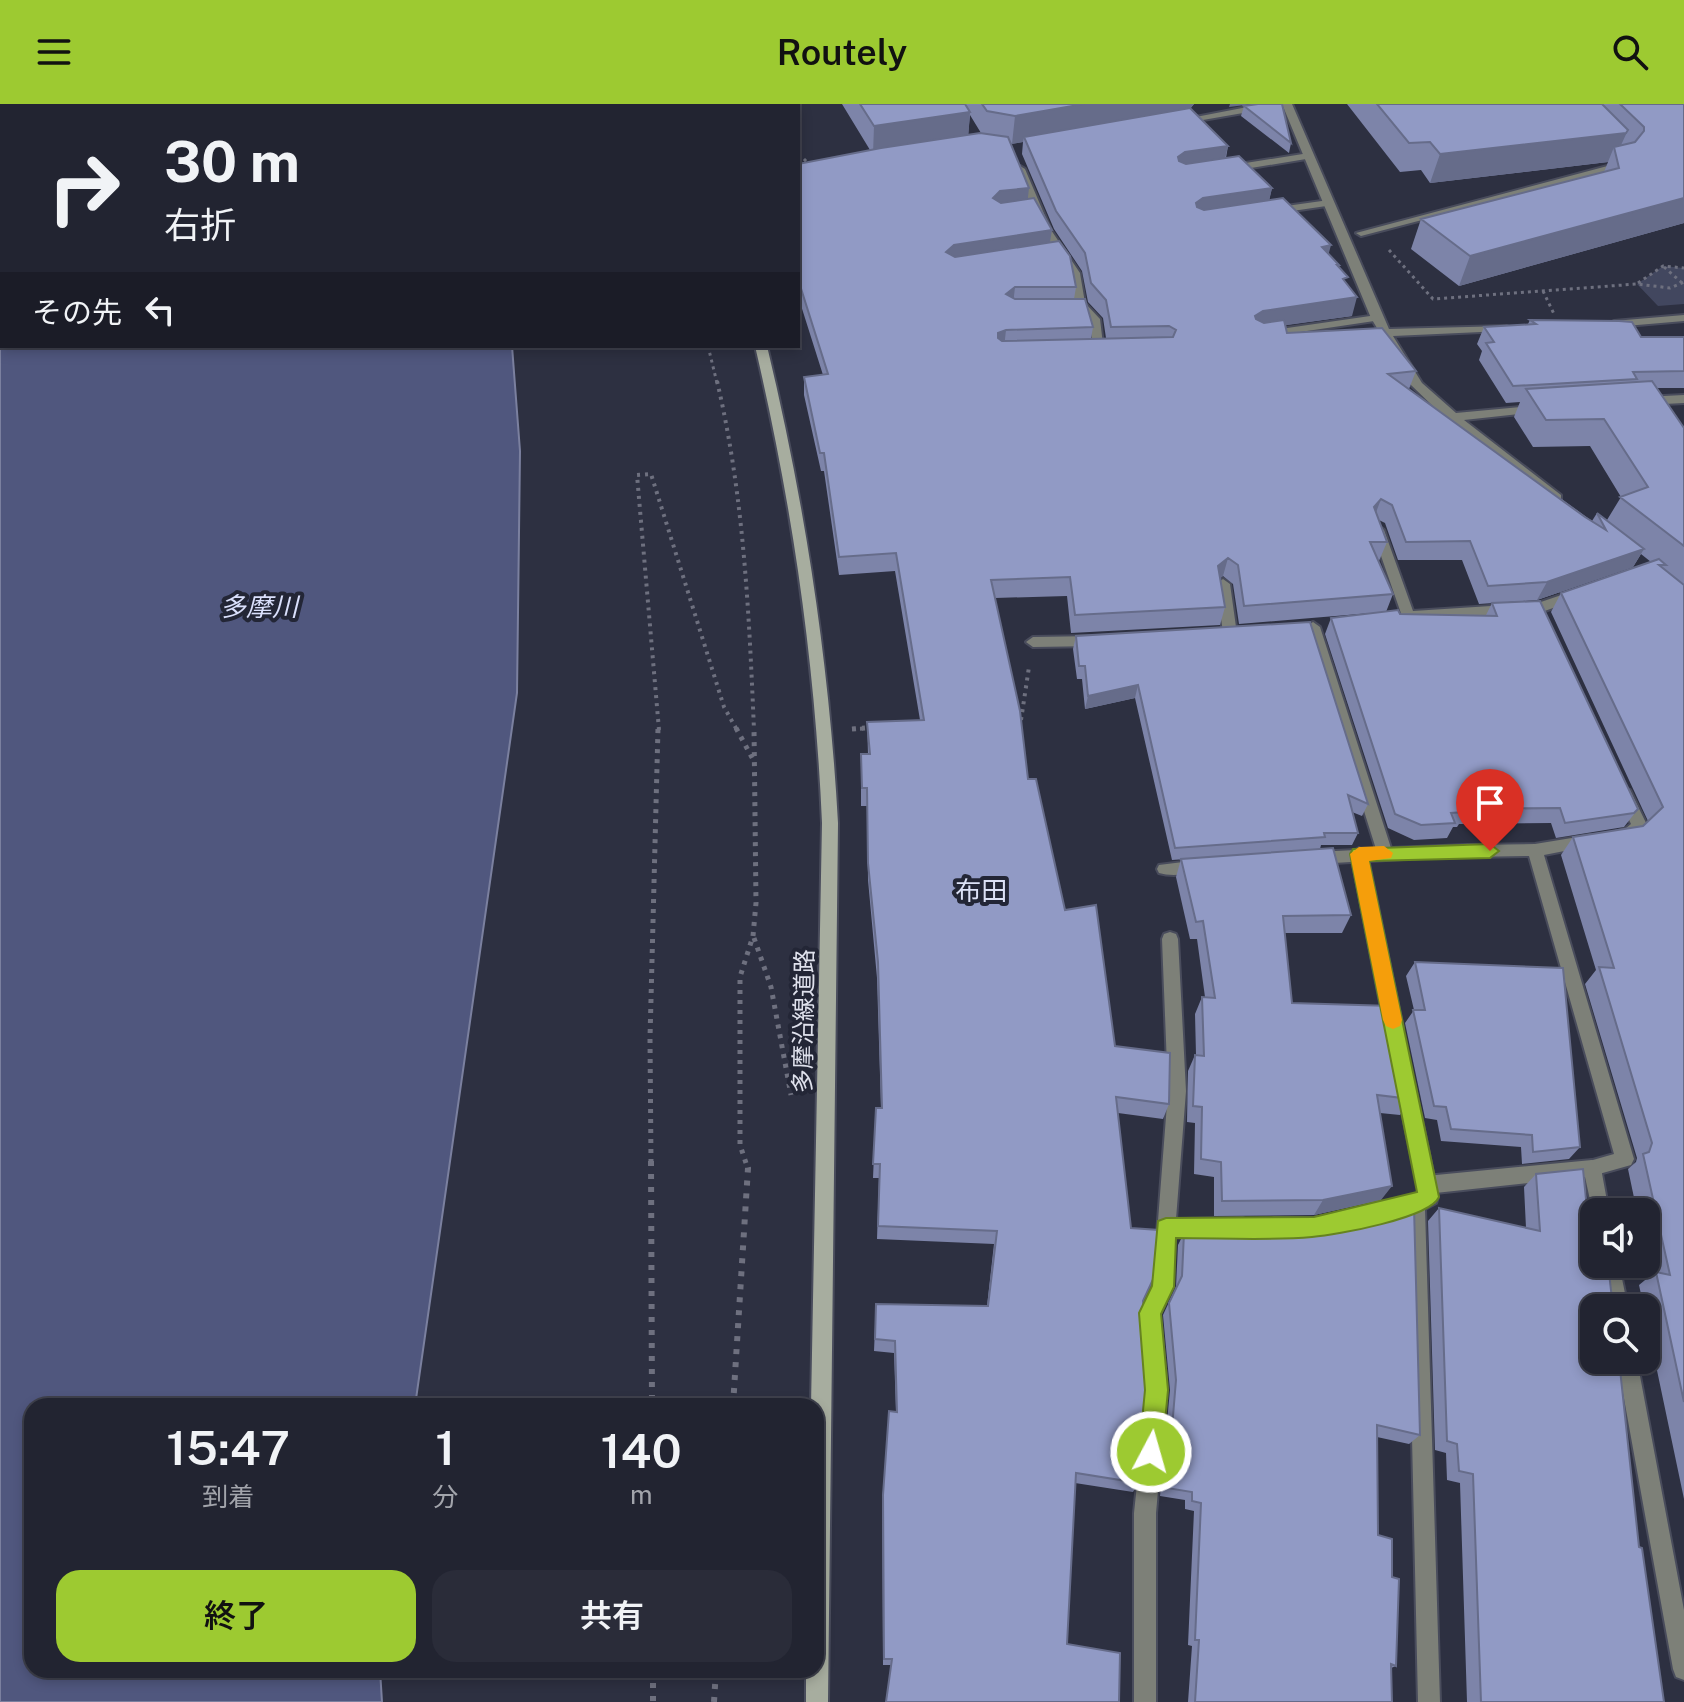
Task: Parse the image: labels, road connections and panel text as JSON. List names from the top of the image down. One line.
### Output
{"streets":{"street":["多摩沿線道路"]},"districts":["布田"],"water":["多摩川"],"page":{"header":"Routely","turn":["30 m","右折"],"then":"その先","eta":["15:47","到着","1","分","140","m"],"buttons":["終了","共有"]}}
